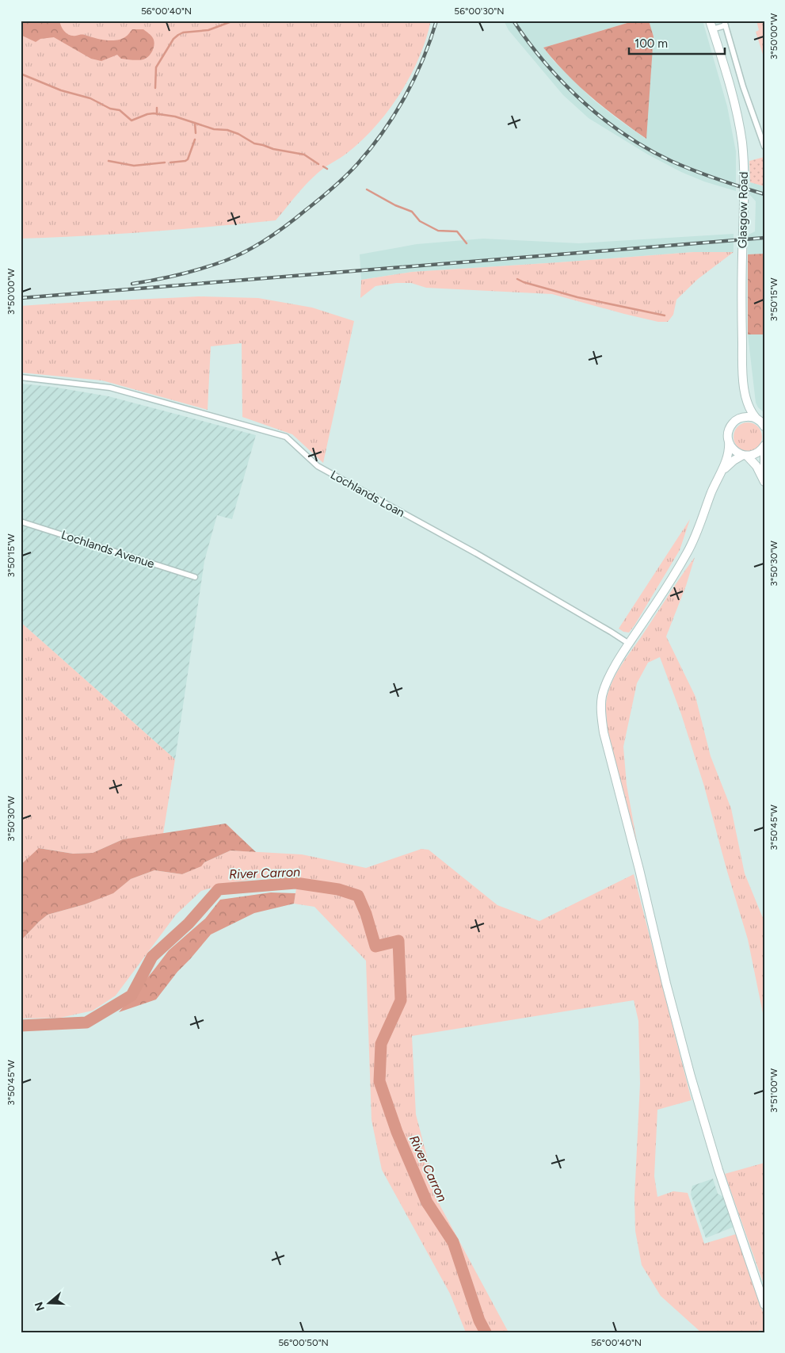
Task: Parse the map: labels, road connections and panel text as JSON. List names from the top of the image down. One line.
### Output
{"streets":{"main road":["Glasgow Road"],"street":["Lochlands Loan","Lochlands Avenue"]},"water":["River Carron"],"scale_bar":"100 m","north":"left","coordinates":["56°00'40\"N","56°00'30\"N","3°50'00\"W","3°50'15\"W","3°50'30\"W","3°50'45\"W","3°51'00\"W","56°00'50\"N"]}
